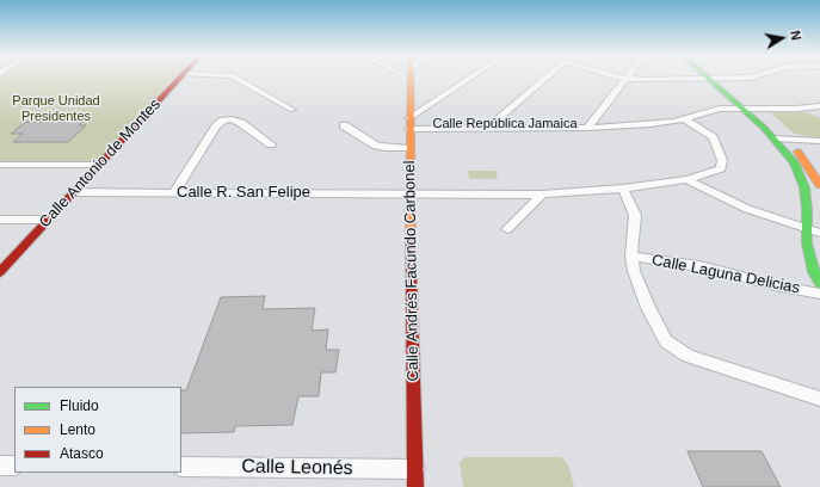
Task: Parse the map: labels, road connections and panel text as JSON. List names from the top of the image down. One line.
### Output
{"streets":{"main road":["Calle Antonio de Montes","Calle Andrés Facundo Carbonel"],"street":["Calle República Jamaica","Calle R. San Felipe","Calle Laguna Delicias","Calle Leonés"]},"crossings":[["Calle República Jamaica","Calle R. San Felipe"],["Calle República Jamaica","Calle Andrés Facundo Carbonel"],["Calle Antonio de Montes","Calle R. San Felipe"],["Calle R. San Felipe","Calle Andrés Facundo Carbonel"],["Calle Andrés Facundo Carbonel","Calle Leonés"]],"parks":["Parque Unidad Presidentes"],"legend":["Fluido","Lento","Atasco"],"north":"right"}
